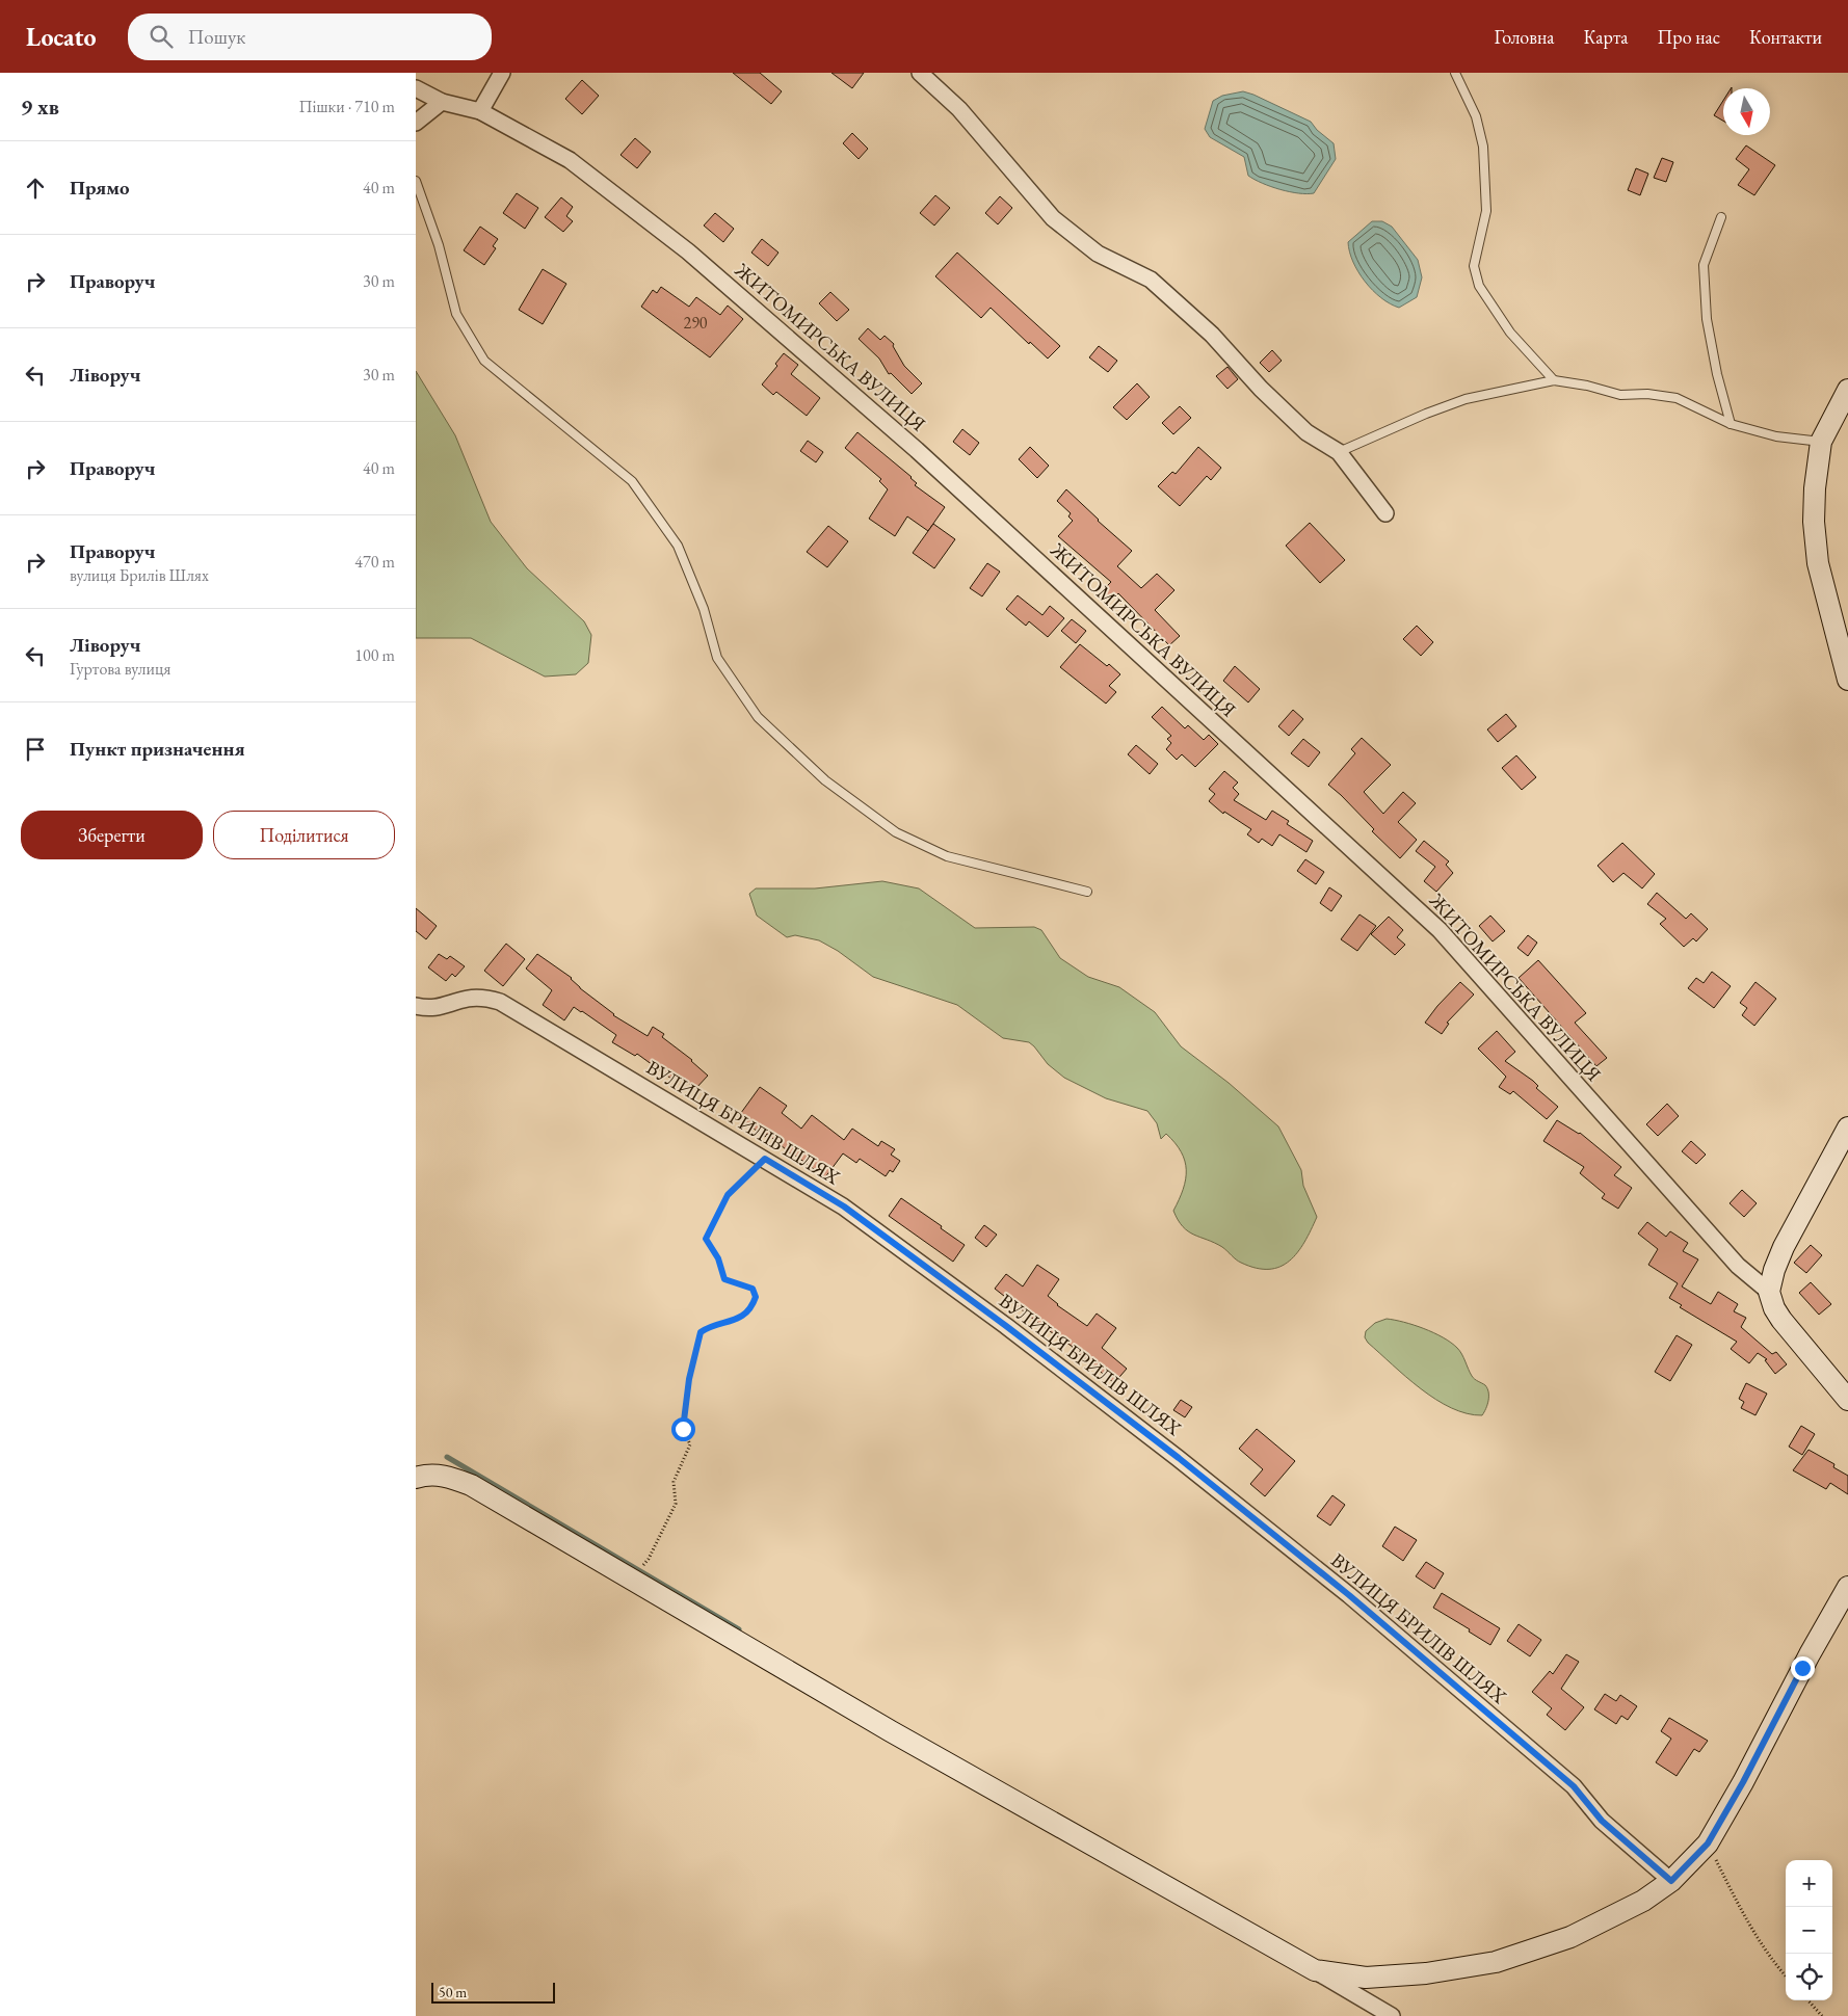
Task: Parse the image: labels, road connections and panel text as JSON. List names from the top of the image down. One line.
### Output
{"streets":{"street":["ЖИТОМИРСЬКА ВУЛИЦЯ","ВУЛИЦЯ БРИЛІВ ШЛЯХ"]},"house_numbers":["290"],"scale_bar":"50 m","north":"bottom","page":{"header":"Locato","search":"Пошук","nav":["Головна","Карта","Про нас","Контакти"],"heading":["9 хв","Пішки · 710 m"],"list":[["Прямо","40 m"],["Праворуч","30 m"],["Ліворуч","30 m"],["Праворуч","40 m"],["Праворуч","вулиця Брилів Шлях","470 m"],["Ліворуч","Гуртова вулиця","100 m"],"Пункт призначення"],"buttons":["Зберегти","Поділитися"],"map_buttons":["+","−"],"scale":"50 m"}}
